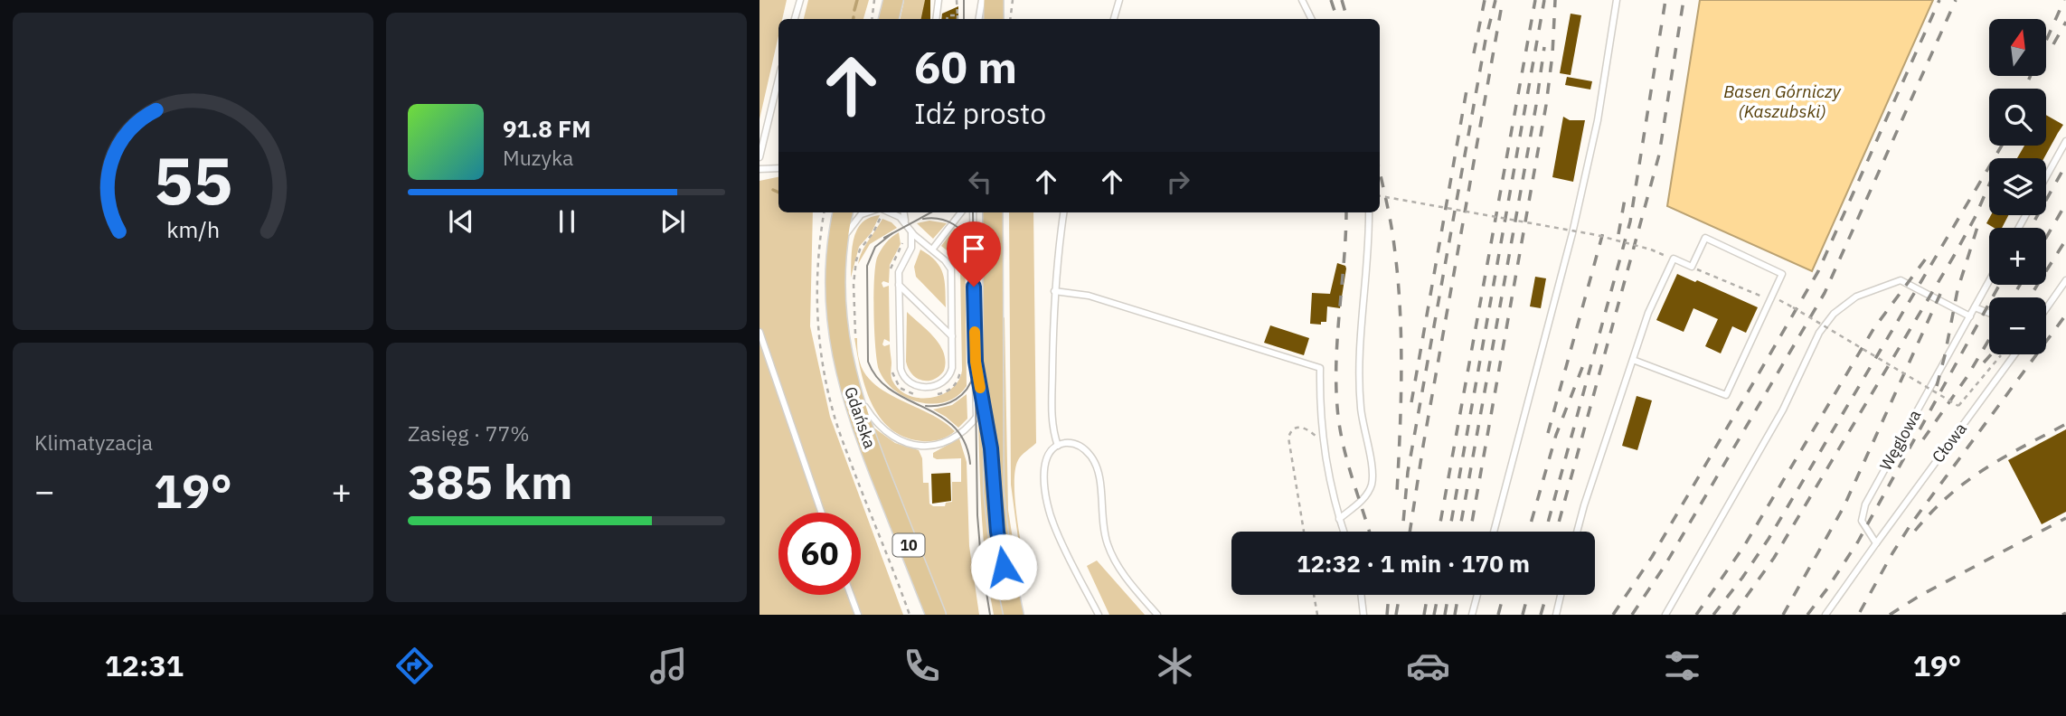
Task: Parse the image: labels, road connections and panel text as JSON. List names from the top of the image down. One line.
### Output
{"streets":{"main road":["Gdańska","10"],"lane":["Węglowa","Cłowa"]},"crossings":[["Węglowa","Cłowa"]],"water":["Basen Górniczy (Kaszubski)"],"north":"top","page":{"map_buttons":["+","−"],"turn":["60 m","Idź prosto"],"song":["91.8 FM","Muzyka"],"tile":["Klimatyzacja",["Zasięg · 77%","385 km"]],"heat":["−","19°","+"],"limit":"60","trip":"12:32 · 1 min · 170 m","tabs":["12:31","19°"],"gauge":["55","km/h"]}}
